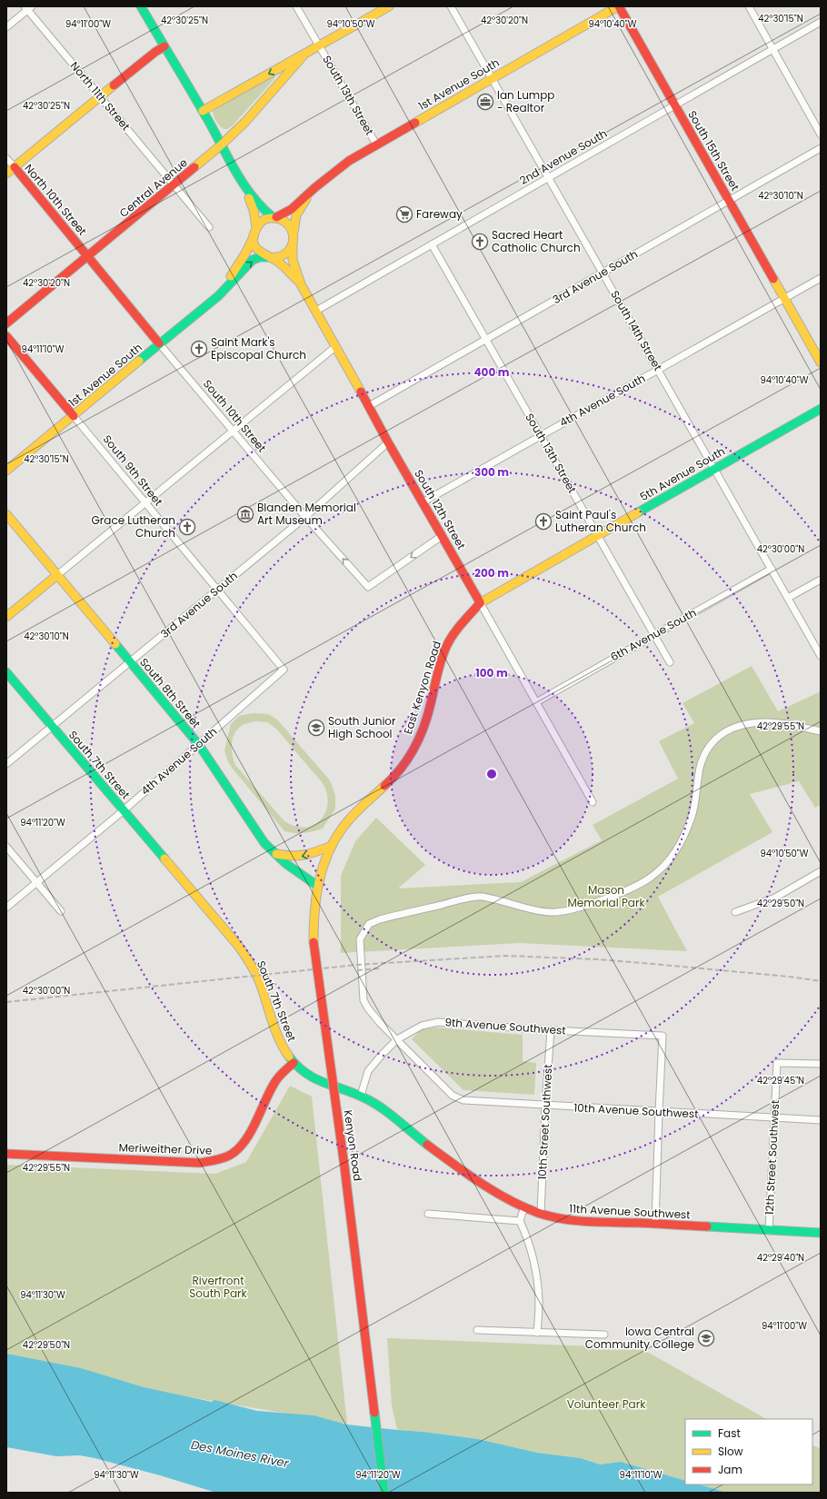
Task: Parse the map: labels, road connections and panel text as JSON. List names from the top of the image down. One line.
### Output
{"streets":{"main road":["1st Avenue South","South 15th Street","Central Avenue","North 10th Street","South 10th Street","South 9th Street","5th Avenue South","South 12th Street","East Kenyon Road","South 8th Street","South 7th Street","Kenyon Road","Meriweither Drive","11th Avenue Southwest"],"street":["South 13th Street","North 11th Street","2nd Avenue South","3rd Avenue South","South 14th Street","4th Avenue South","6th Avenue South","9th Avenue Southwest","10th Avenue Southwest","10th Street Southwest","12th Street Southwest"]},"crossings":[["1st Avenue South","South 13th Street"],["1st Avenue South","South 15th Street"],["1st Avenue South","South 14th Street"],["1st Avenue South","South 10th Street"],["1st Avenue South","South 9th Street"],["1st Avenue South","South 12th Street"],["South 13th Street","2nd Avenue South"],["South 13th Street","Central Avenue"],["South 13th Street","3rd Avenue South"],["South 13th Street","4th Avenue South"],["South 13th Street","5th Avenue South"],["South 13th Street","6th Avenue South"],["North 11th Street","Central Avenue"],["South 15th Street","2nd Avenue South"],["South 15th Street","3rd Avenue South"],["South 15th Street","4th Avenue South"],["2nd Avenue South","South 14th Street"],["2nd Avenue South","South 12th Street"],["Central Avenue","North 10th Street"],["Central Avenue","South 10th Street"],["North 10th Street","South 10th Street"],["3rd Avenue South","South 14th Street"],["3rd Avenue South","South 10th Street"],["3rd Avenue South","South 9th Street"],["3rd Avenue South","South 12th Street"],["3rd Avenue South","South 8th Street"],["3rd Avenue South","South 7th Street"],["South 14th Street","4th Avenue South"],["South 14th Street","5th Avenue South"],["South 14th Street","6th Avenue South"],["4th Avenue South","South 9th Street"],["4th Avenue South","South 12th Street"],["4th Avenue South","South 8th Street"],["4th Avenue South","South 7th Street"],["South 10th Street","South 12th Street"],["5th Avenue South","South 12th Street"],["5th Avenue South","East Kenyon Road"],["South 12th Street","6th Avenue South"],["South 12th Street","East Kenyon Road"],["East Kenyon Road","Kenyon Road"],["South 8th Street","Kenyon Road"],["South 7th Street","9th Avenue Southwest"],["South 7th Street","Meriweither Drive"],["South 7th Street","11th Avenue Southwest"],["9th Avenue Southwest","10th Avenue Southwest"],["9th Avenue Southwest","10th Street Southwest"],["10th Avenue Southwest","10th Street Southwest"],["10th Avenue Southwest","12th Street Southwest"],["10th Street Southwest","11th Avenue Southwest"],["12th Street Southwest","11th Avenue Southwest"]],"water":["Des Moines River"],"parks":["Mason Memorial Park","Riverfront South Park","Volunteer Park"],"places":{"office":["Ian Lumpp - Realtor"],"supermarket":["Fareway"],"church":["Sacred Heart Catholic Church","Saint Mark's Episcopal Church","Saint Paul's Lutheran Church","Grace Lutheran Church"],"museum":["Blanden Memorial Art Museum"],"school or university":["South Junior High School","Iowa Central Community College"]},"legend":["Fast","Slow","Jam"],"coordinates":["42°30'15\"N","42°30'20\"N","42°30'25\"N","94°11'00\"W","94°10'50\"W","94°10'40\"W","42°30'10\"N","94°11'10\"W","42°30'00\"N","42°29'55\"N","94°11'20\"W","42°29'50\"N","42°29'45\"N","42°29'40\"N","94°11'30\"W"],"rings":["400 m","300 m","200 m","100 m"]}
